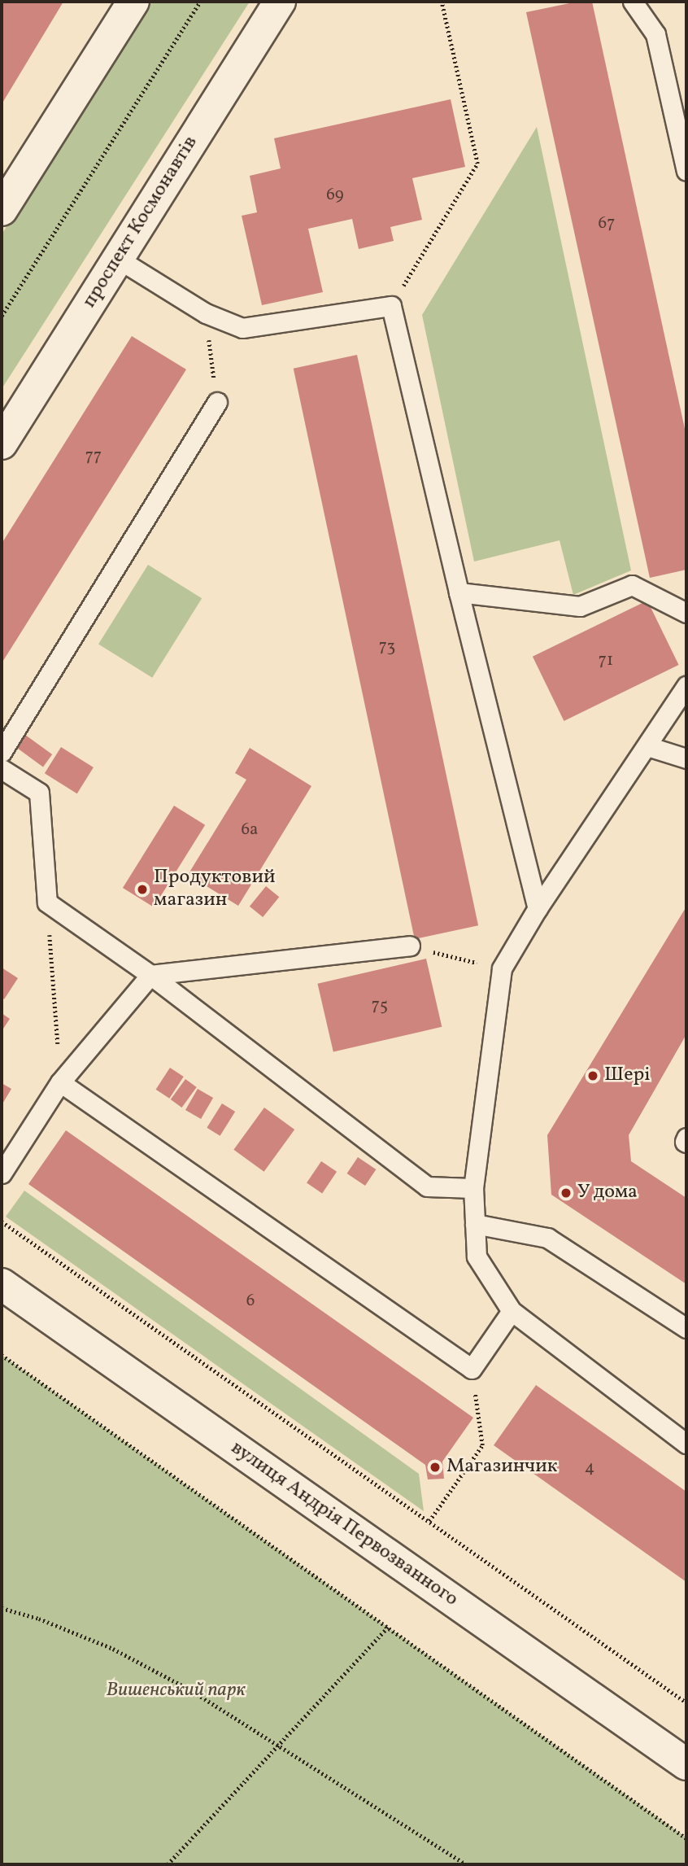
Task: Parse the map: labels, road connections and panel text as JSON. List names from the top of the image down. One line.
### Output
{"streets":{"street":["проспект Космонавтів","вулиця Андрія Первозванного"]},"parks":["Вишенський парк"],"places":["Продуктовий магазин","Шері","У дома","Магазинчик"],"house_numbers":["69","67","77","73","71","6а","75","6","4"]}
